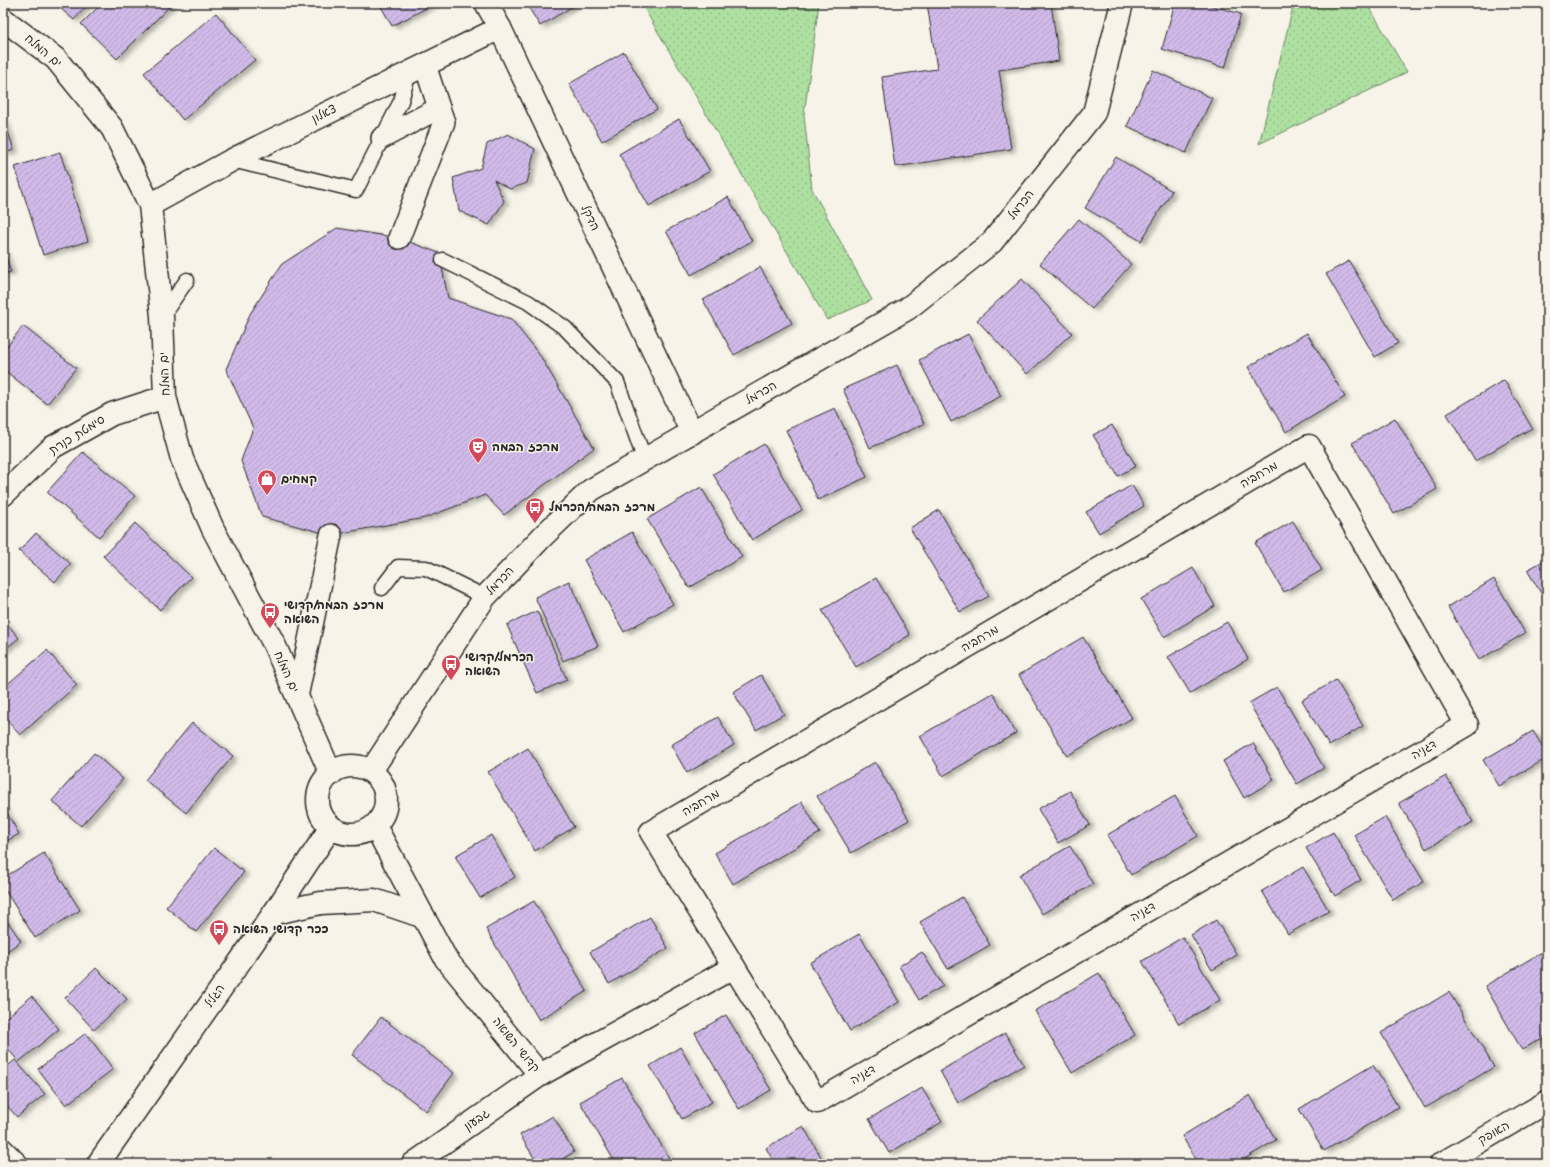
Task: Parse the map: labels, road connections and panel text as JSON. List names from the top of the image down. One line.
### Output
{"streets":{"street":["ים המלח","צאלון","הכרמל","הדקל","סימטת כנרת","מרחביה","דגניה","הגליל","קדושי השואה","גבעון","האופק"]},"crossings":[["ים המלח","צאלון"],["ים המלח","הכרמל"],["ים המלח","סימטת כנרת"],["ים המלח","הגליל"],["ים המלח","קדושי השואה"],["צאלון","הדקל"],["הכרמל","הדקל"],["הכרמל","הגליל"],["הכרמל","קדושי השואה"],["מרחביה","דגניה"],["דגניה","קדושי השואה"],["הגליל","קדושי השואה"],["קדושי השואה","גבעון"]],"places":{"theatre":["מרכז הבמה"],"shop":["קמחים"],"bus stop":["מרכז הבמה/הכרמל","מרכז הבמה/קדושי השואה","הכרמל/קדושי השואה","ככר קדושי השואה"]}}
